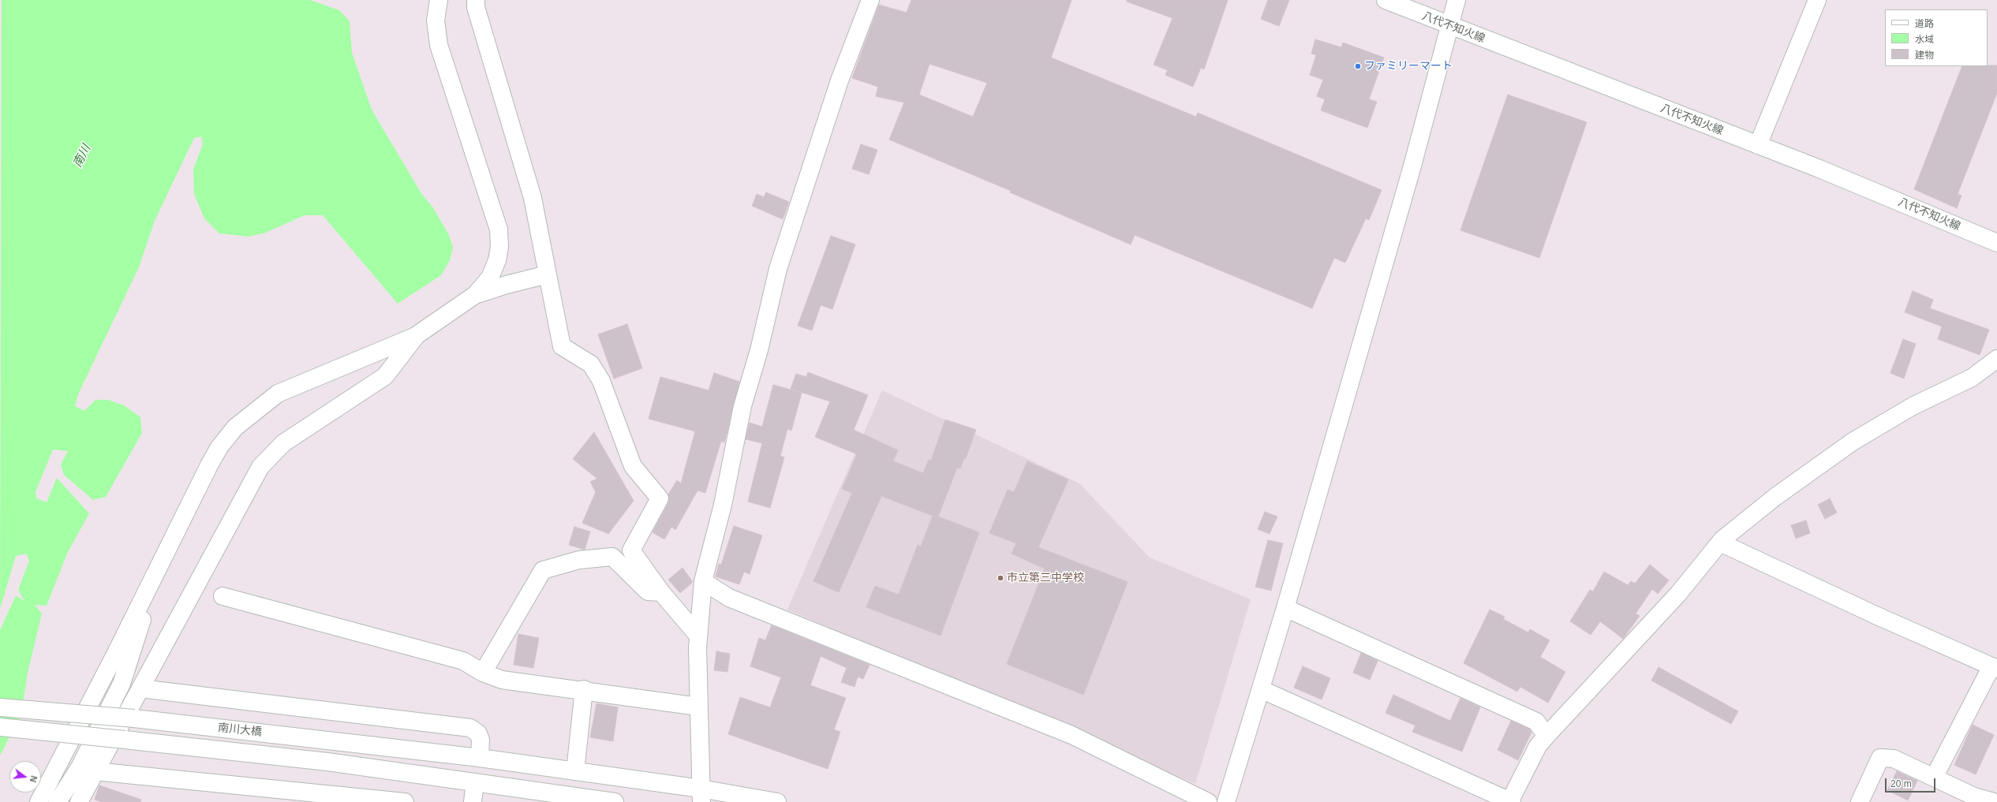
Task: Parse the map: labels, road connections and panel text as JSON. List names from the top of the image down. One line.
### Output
{"streets":{"street":["八代不知火線","南川大橋"]},"water":["南川"],"places":["ファミリーマート","市立第三中学校"],"legend":["道路","水域","建物"],"scale_bar":"20 m","north":"right"}
